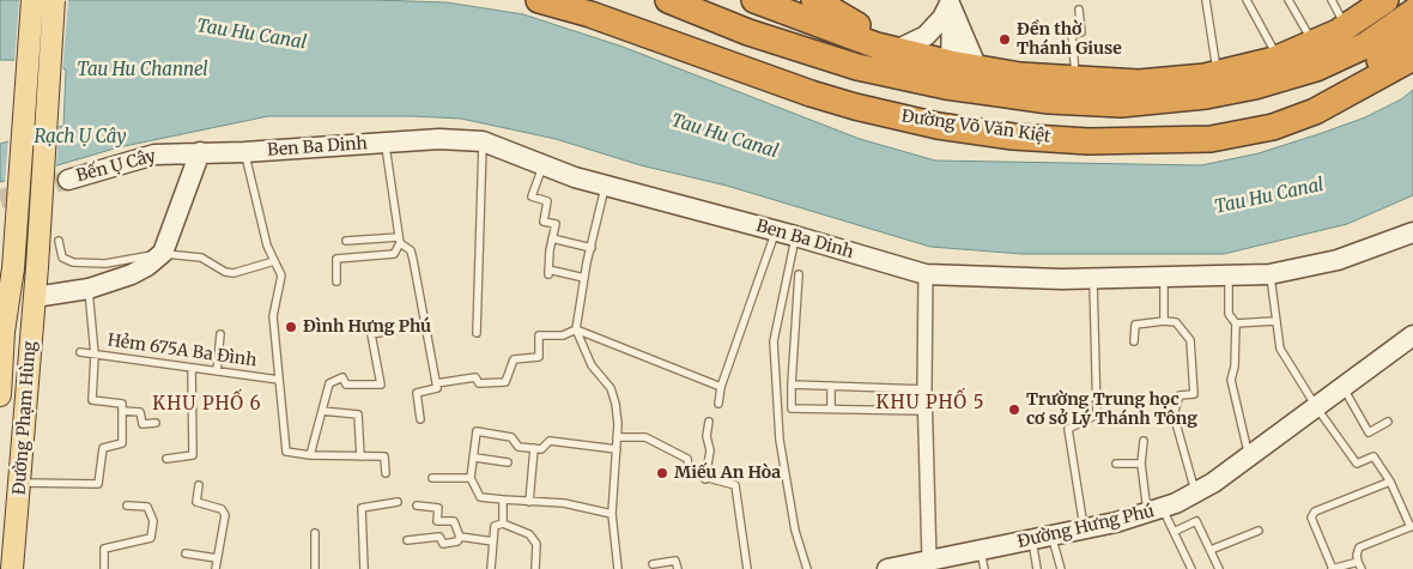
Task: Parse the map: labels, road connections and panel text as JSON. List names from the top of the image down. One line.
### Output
{"streets":{"highway":["Đường Võ Văn Kiệt"],"main road":["Đường Phạm Hùng"],"street":["Ben Ba Dinh","Bến Ụ Cây","Đường Hưng Phú"],"lane":["Hẻm 675A Ba Đình"]},"crossings":[["Ben Ba Dinh","Bến Ụ Cây"]],"districts":["KHU PHỐ 5","KHU PHỐ 6"],"water":["Tau Hu Canal","Tau Hu Channel","Rạch Ụ Cây"],"places":["Đền thờ Thánh Giuse","Đình Hưng Phú","Trường Trung học cơ sở Lý Thánh Tông","Miếu An Hòa"]}
